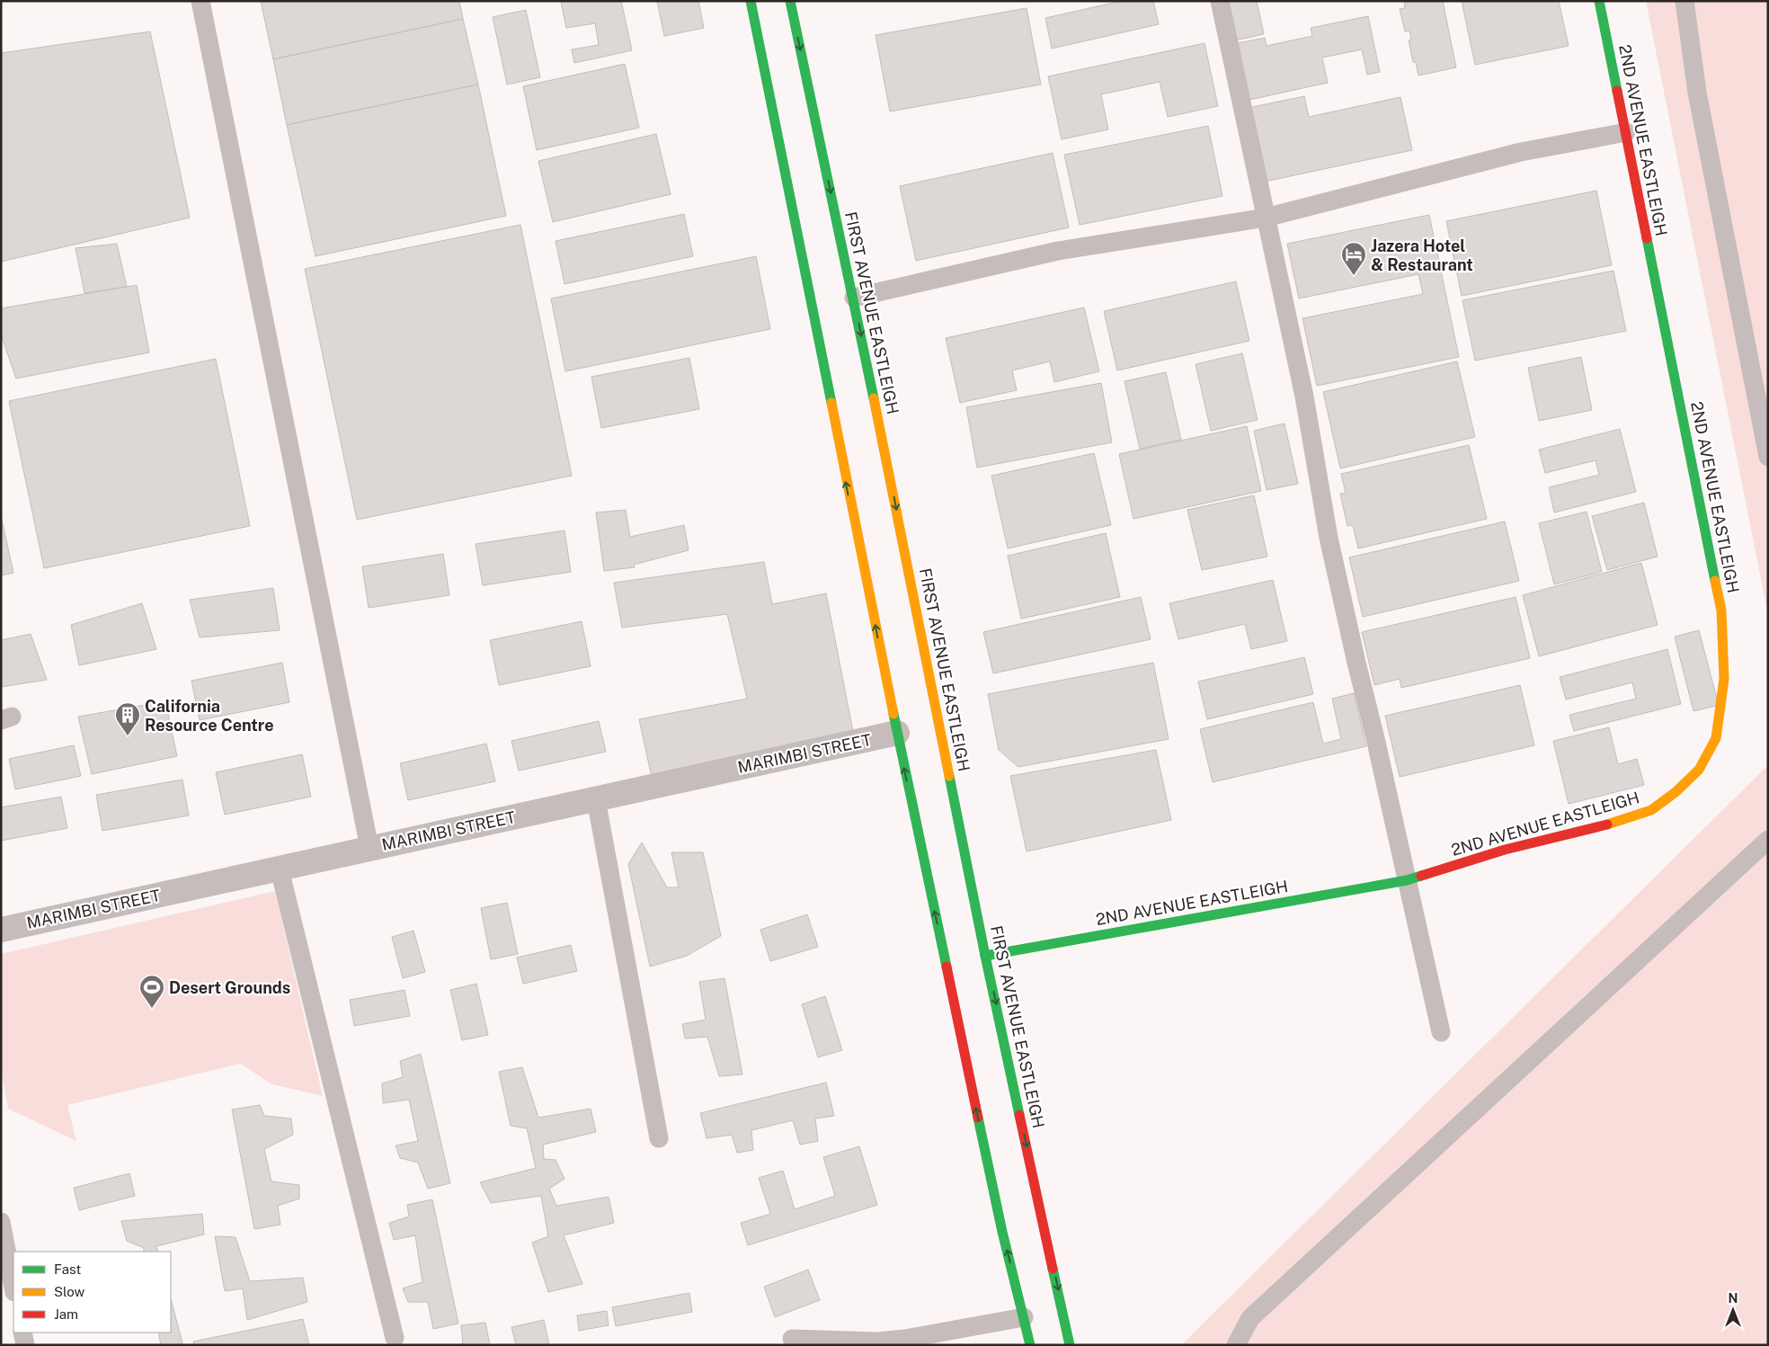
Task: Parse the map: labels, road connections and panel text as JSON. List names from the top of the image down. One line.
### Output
{"streets":{"main road":["2ND AVENUE EASTLEIGH","FIRST AVENUE EASTLEIGH"],"street":["MARIMBI STREET"]},"crossings":[["2ND AVENUE EASTLEIGH","FIRST AVENUE EASTLEIGH"]],"places":{"hotel":["Jazera Hotel & Restaurant"],"building":["California Resource Centre"],"sports":["Desert Grounds"]},"legend":["Fast","Slow","Jam"],"north":"top"}
